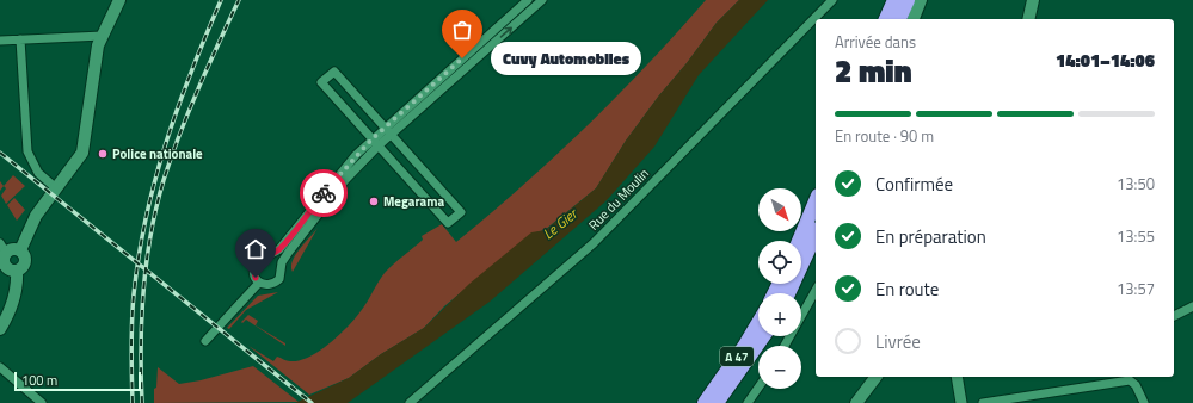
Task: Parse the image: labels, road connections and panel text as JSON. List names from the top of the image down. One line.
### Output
{"streets":{"highway":["A 47"],"street":["Rue du Moulin"]},"water":["Le Gier"],"places":["Cuvy Automobiles","Police nationale","Megarama"],"scale_bar":"100 m","north":"bottom right","page":{"heading":["2 min","Arrivée dans","14:01–14:06"],"bubble":"Cuvy Automobiles","bar":"En route · 90 m","list":[["Confirmée","13:50"],["En préparation","13:55"],["En route","13:57"],"Livrée"],"map_buttons":["+","−"],"scale":"100 m"}}
